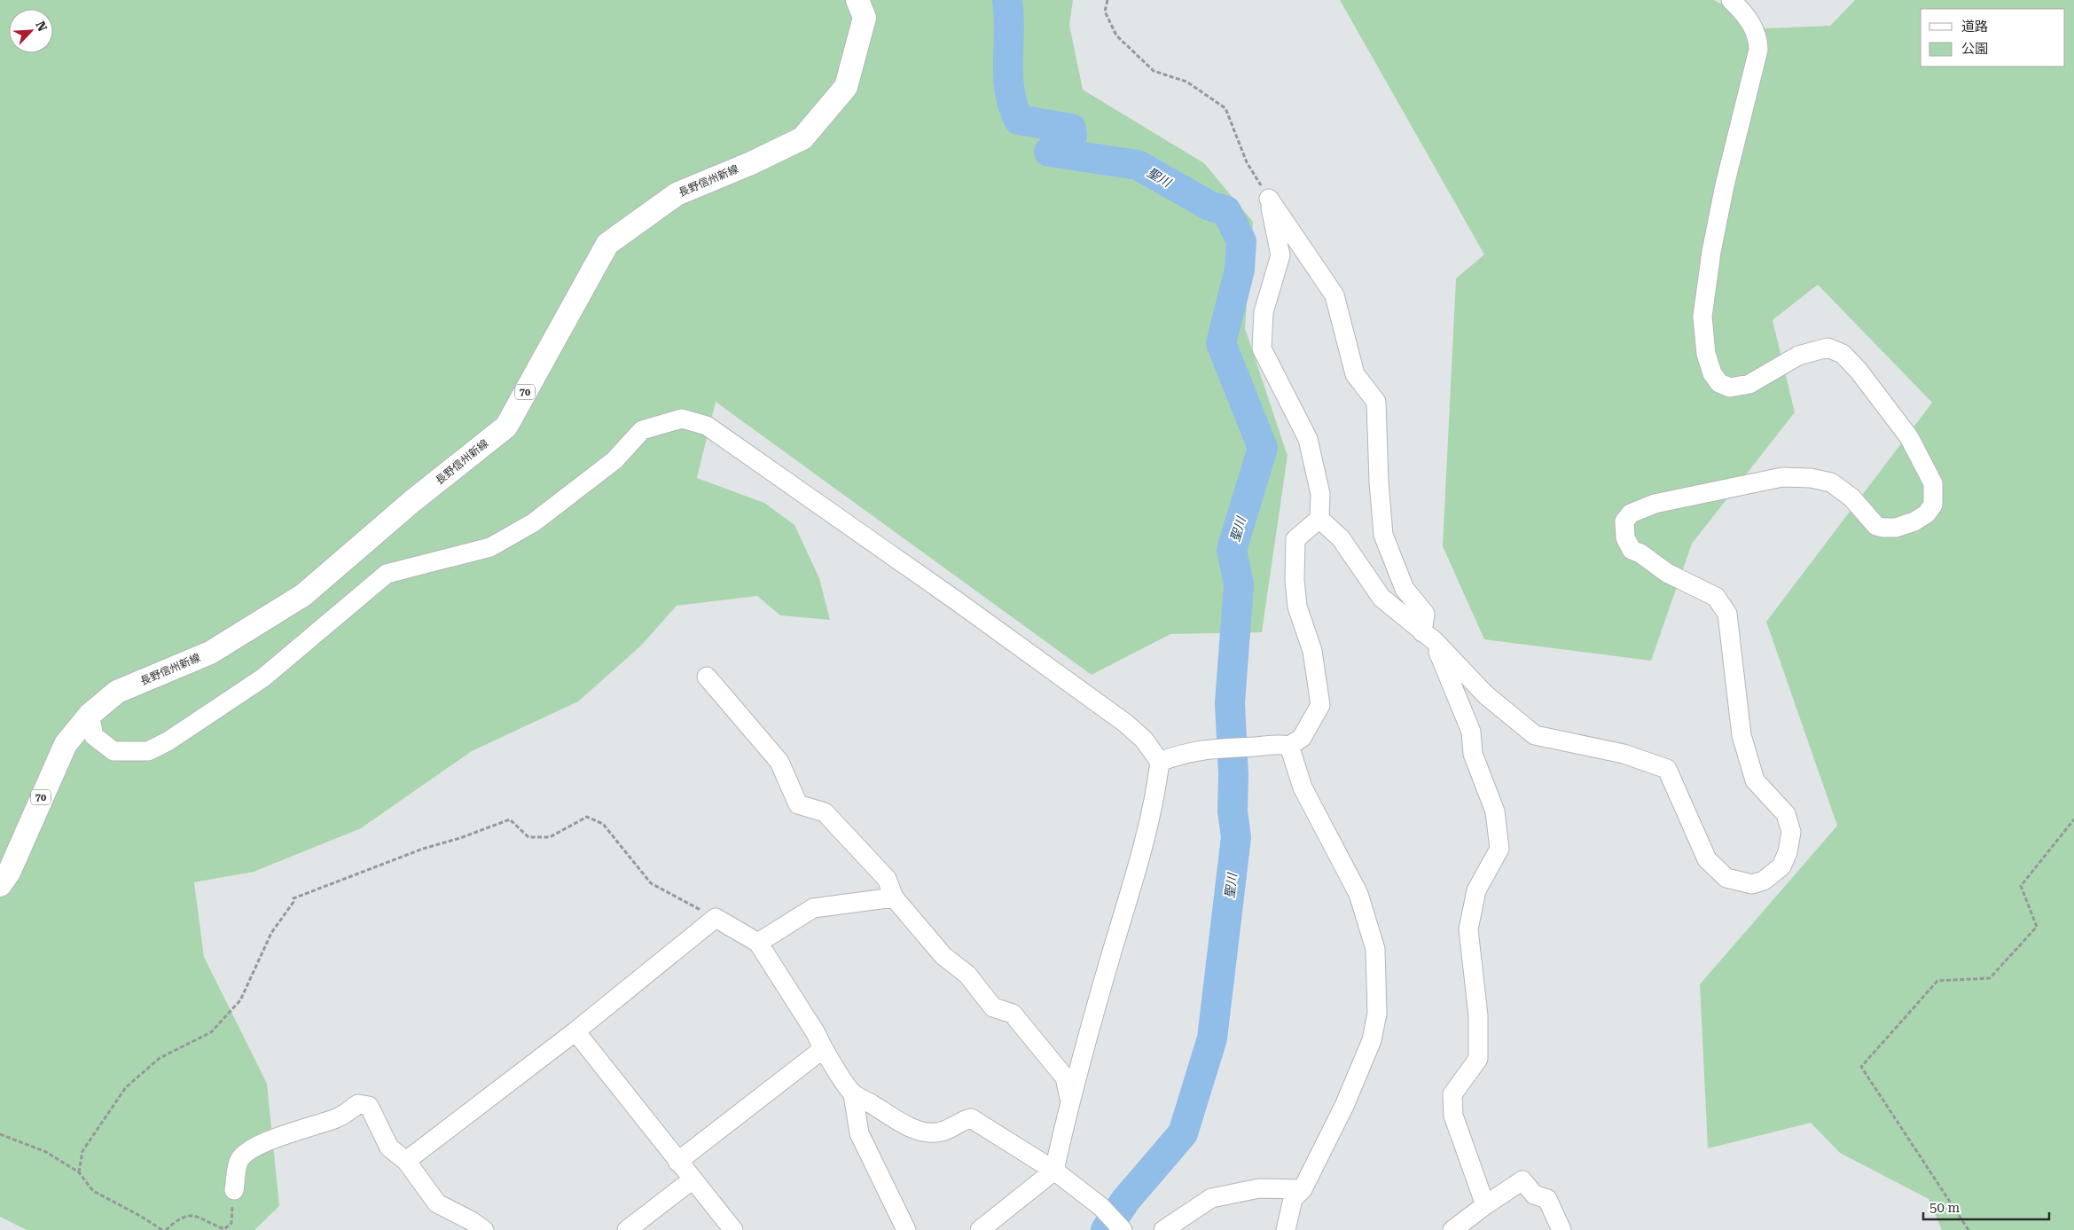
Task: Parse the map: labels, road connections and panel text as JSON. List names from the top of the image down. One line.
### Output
{"streets":{"main road":["長野信州新線","70"]},"water":["聖川"],"legend":["道路","公園"],"scale_bar":"50 m","north":"top right"}
